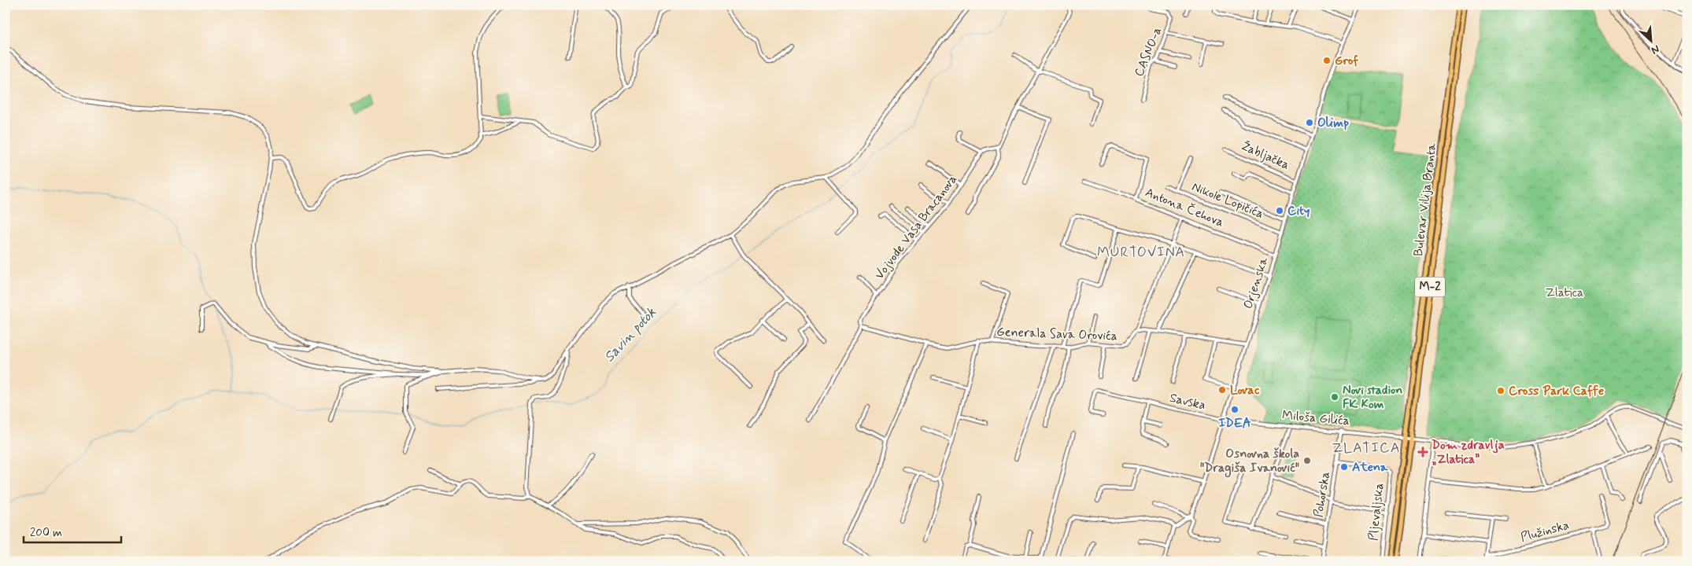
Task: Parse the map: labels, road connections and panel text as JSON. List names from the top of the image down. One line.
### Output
{"streets":{"main road":["Bulevar Vilija Branta","M-2"],"street":["CASNO-a","Žabljačka","Nikole Lopičića","Antona Čehova","Vojvode Vasa Bracanova","Orjenska","Generala Sava Orovića","Savska","Miloša Gilića","Pohorska","Pljevaljska","Plužinska"]},"crossings":[["Žabljačka","Orjenska"],["Bulevar Vilija Branta","Miloša Gilića"],["Nikole Lopičića","Orjenska"],["Antona Čehova","Orjenska"],["Vojvode Vasa Bracanova","Generala Sava Orovića"],["Orjenska","Generala Sava Orovića"],["Orjenska","Savska"],["Orjenska","Miloša Gilića"],["Savska","Miloša Gilića"],["Miloša Gilića","Pohorska"],["Pohorska","Pljevaljska"]],"districts":["MURTOVINA","ZLATICA"],"water":["Savin potok"],"parks":["Zlatica"],"places":{"other":["Grof","Olimp","City","Lovac","Cross Park Caffe","Novi stadion FK Kom","IDEA","Osnovna škola \"Dragiša Ivanović\"","Atena"],"health":["Dom zdravlja „Zlatica”"]},"scale_bar":"200 m","north":"bottom right"}
